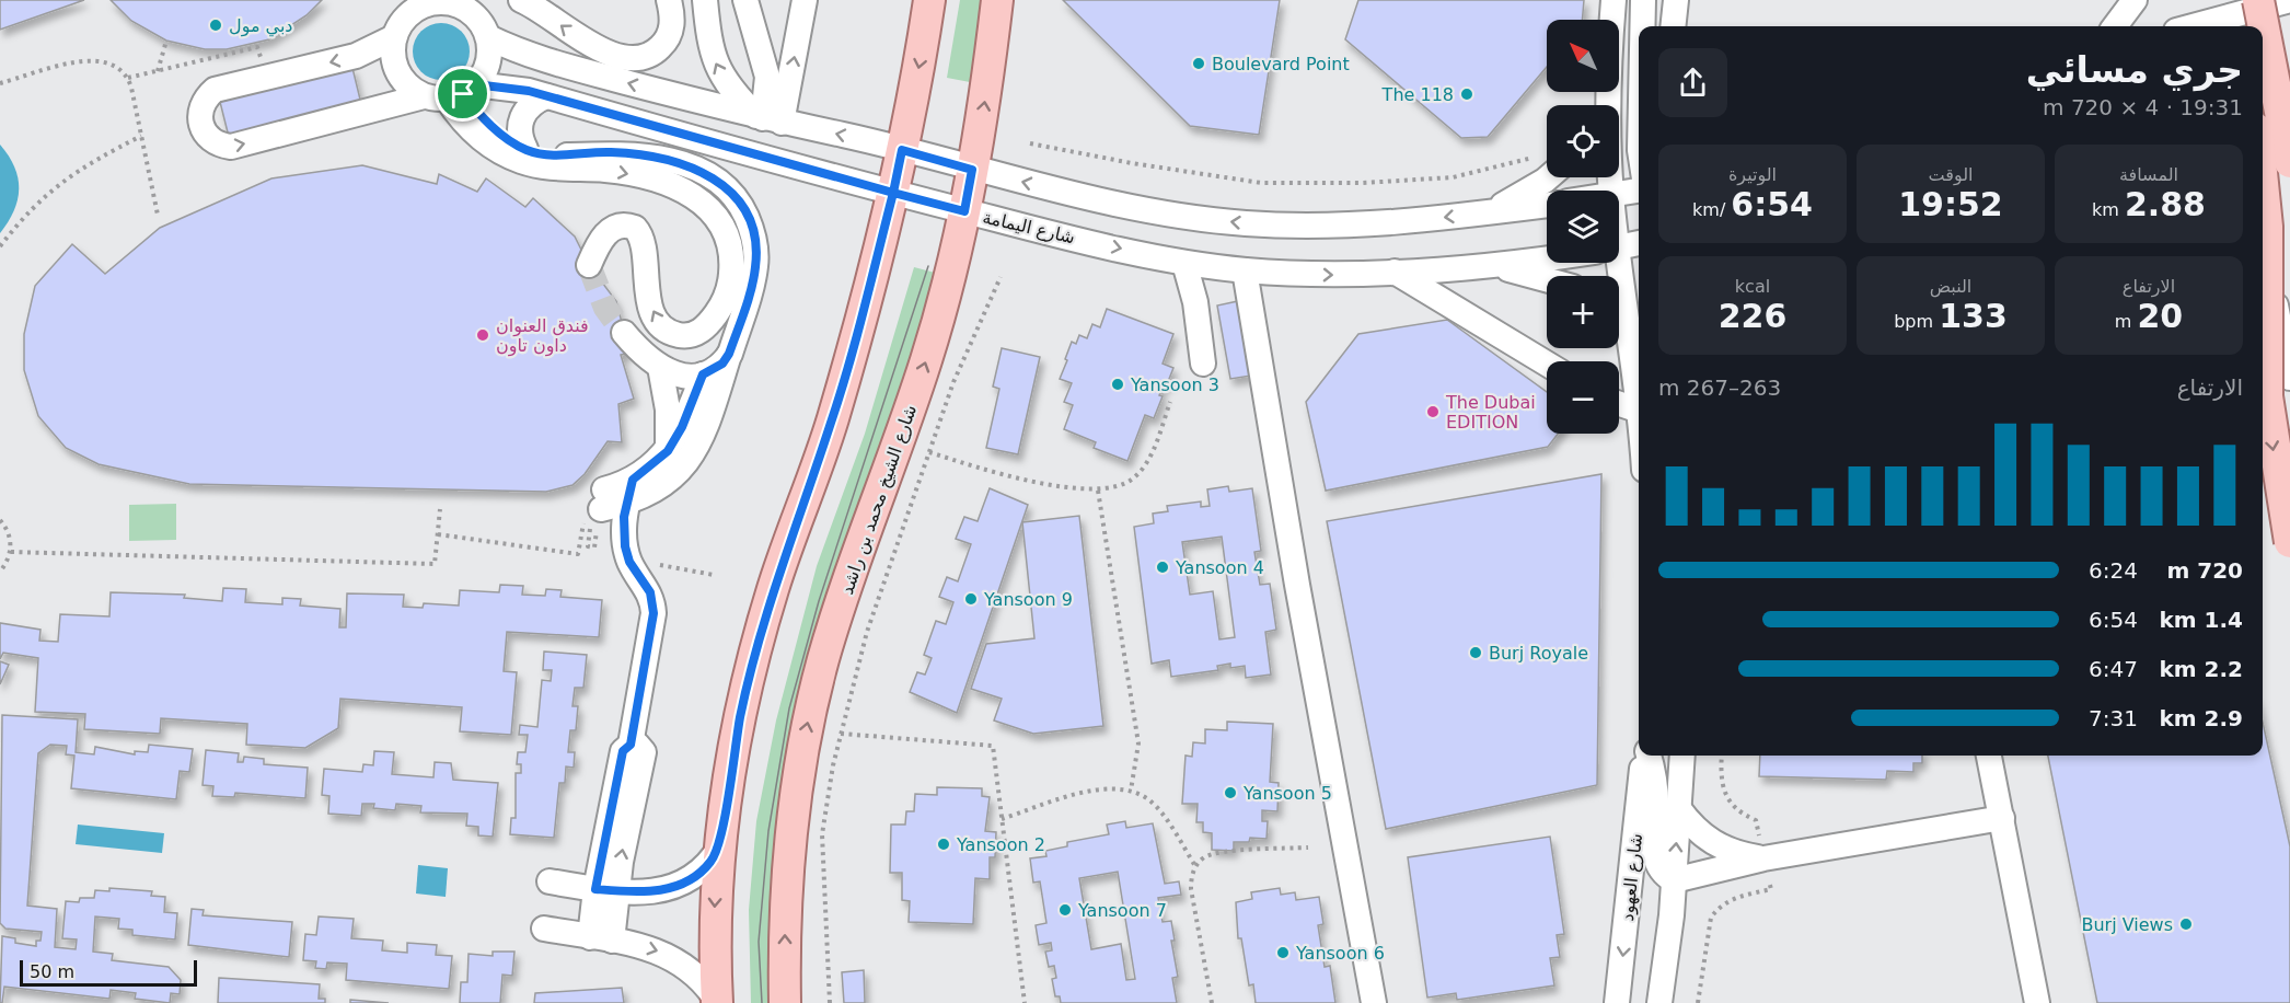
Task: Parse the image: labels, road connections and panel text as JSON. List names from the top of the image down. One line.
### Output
{"streets":{"main road":["شارع الشيخ محمد بن راشد"],"street":["شارع اليمامة","شارع العهود"]},"crossings":[["شارع اليمامة","شارع الشيخ محمد بن راشد"]],"places":["دبي مول","Boulevard Point","The 118","فندق العنوان داون تاون","Yansoon 3","The Dubai EDITION","Yansoon 4","Yansoon 9","Burj Royale","Yansoon 5","Yansoon 2","Yansoon 7","Burj Views","Yansoon 6"],"scale_bar":"50 m","north":"top left","page":{"map_buttons":["+","−"],"heading":["جري مسائي","19:31 · 4 × 720 m"],"stats":[["المسافة","2.88 km"],["الوقت","19:52"],["الوتيرة","6:54 /km"],["الارتفاع","20 m"],["النبض","133 bpm"],["kcal","226"]],"chart":["الارتفاع","263–267 m"],"list":[{"name":"720 m","note":"6:24"},{"name":"1.4 km","note":"6:54"},{"name":"2.2 km","note":"6:47"},{"name":"2.9 km","note":"7:31"}],"scale":"50 m"}}
